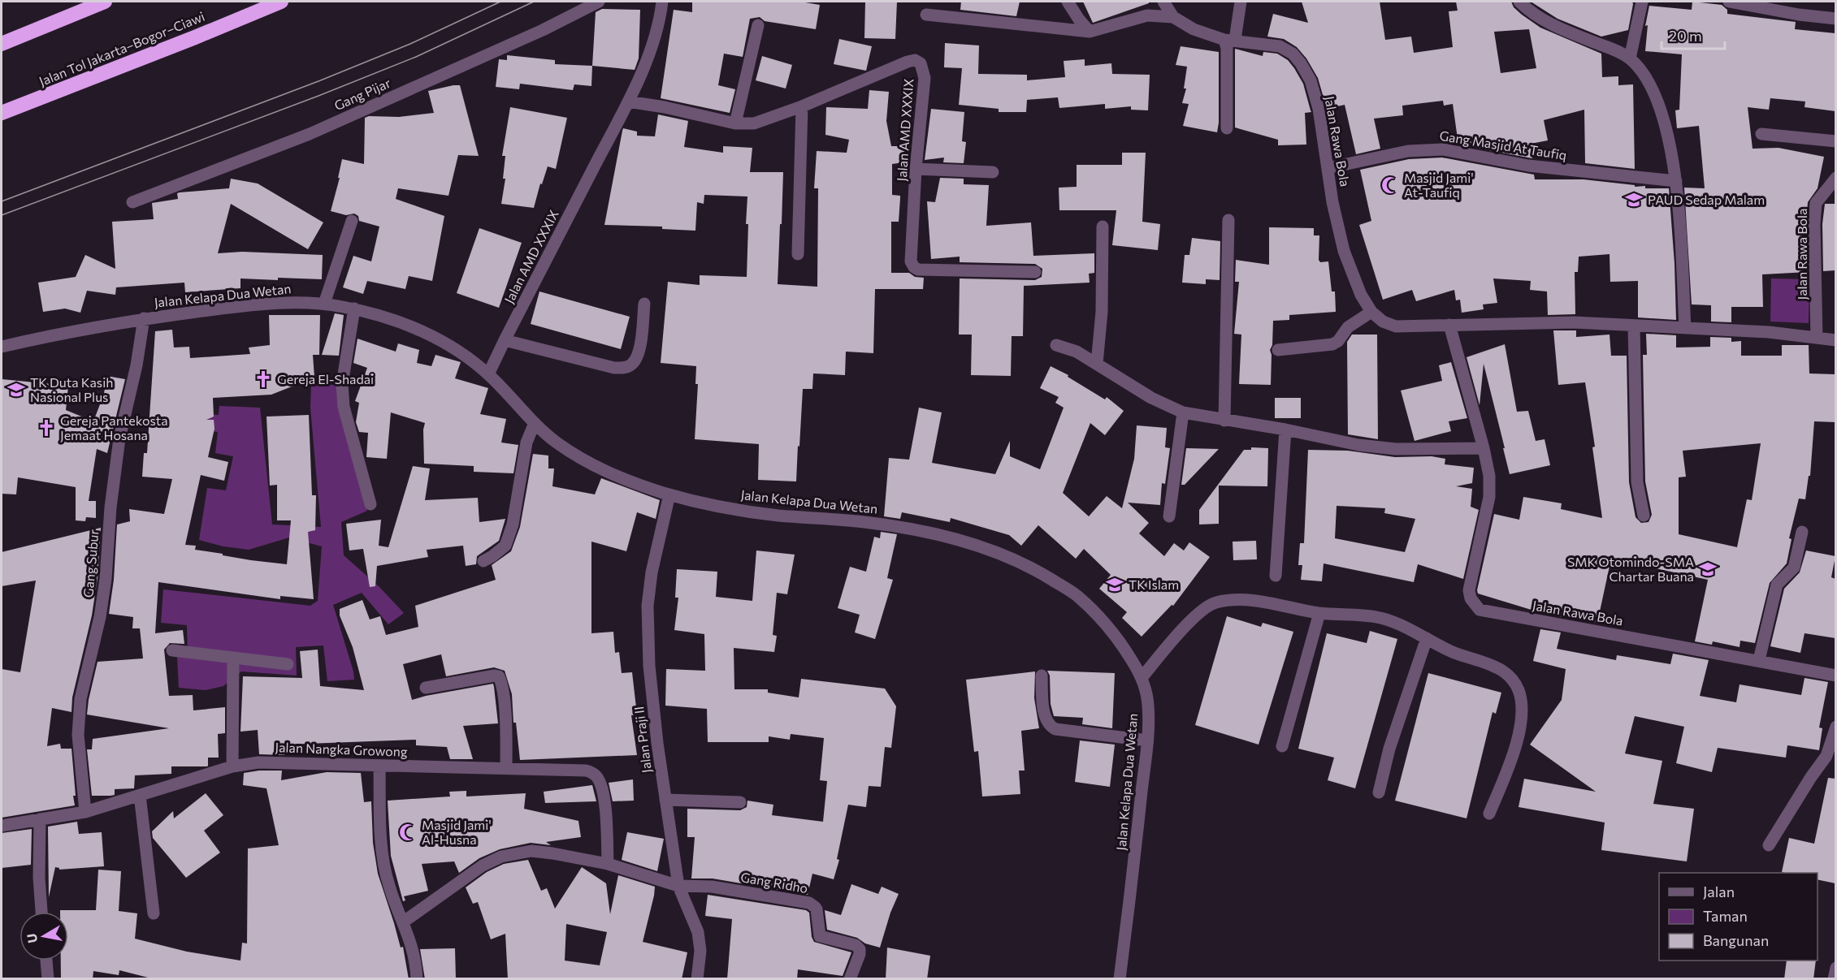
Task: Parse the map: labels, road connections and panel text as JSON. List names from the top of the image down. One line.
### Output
{"streets":{"highway":["Jalan Tol Jakarta–Bogor–Ciawi"],"street":["Gang Pijar","Jalan AMD XXXIX","Jalan Rawa Bola","Gang Masjid At Taufiq","Jalan Kelapa Dua Wetan","Gang Subur","Jalan Praji II","Jalan Nangka Growong","Gang Ridho"]},"crossings":[["Jalan AMD XXXIX","Jalan Kelapa Dua Wetan"],["Jalan Rawa Bola","Gang Masjid At Taufiq"],["Jalan Kelapa Dua Wetan","Gang Subur"],["Jalan Kelapa Dua Wetan","Jalan Praji II"],["Gang Subur","Jalan Nangka Growong"],["Jalan Praji II","Gang Ridho"]],"places":{"mosque":["Masjid Jami' At-Taufiq","Masjid Jami' Al-Husna"],"school or university":["PAUD Sedap Malam","TK Duta Kasih Nasional Plus","SMK Otomindo-SMA Chartar Buana","TK Islam"],"church":["Gereja El-Shadai","Gereja Pantekosta Jemaat Hosana"]},"legend":["Jalan","Taman","Bangunan"],"scale_bar":"20 m","north":"left"}
